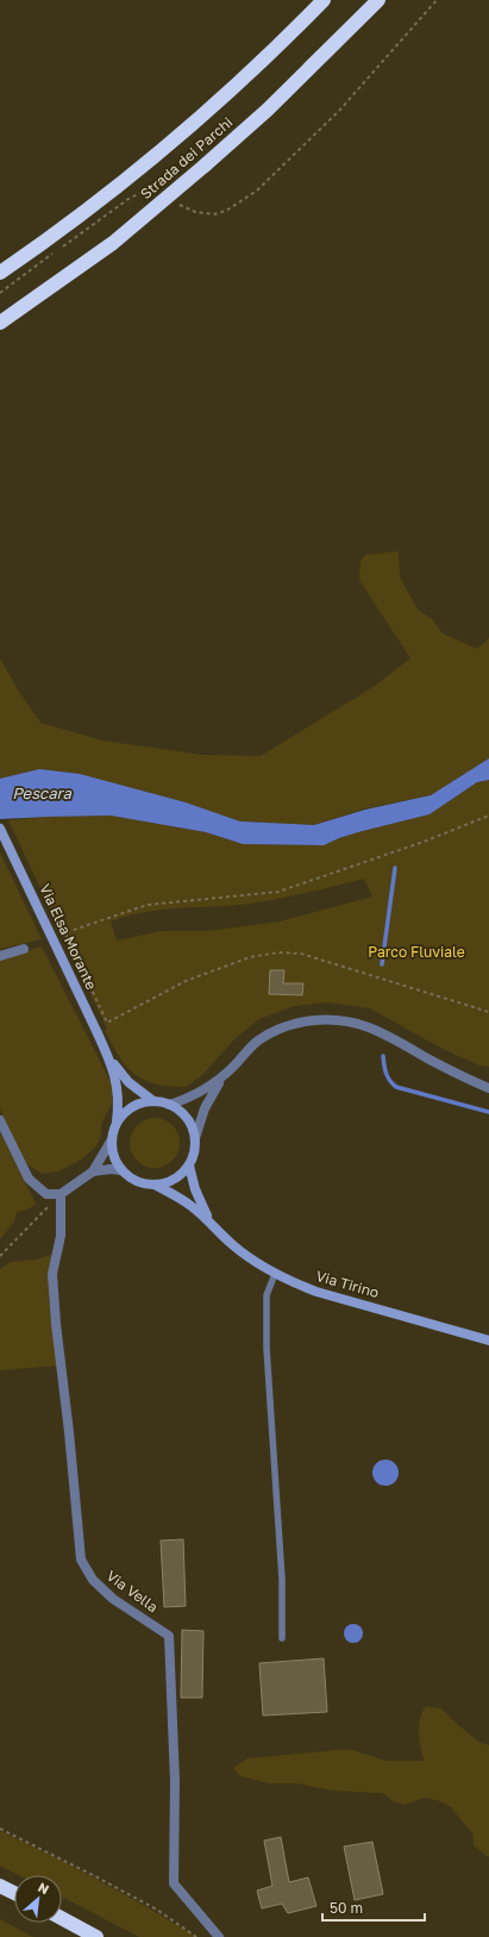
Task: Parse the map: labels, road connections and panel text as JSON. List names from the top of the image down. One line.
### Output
{"streets":{"highway":["Strada dei Parchi"],"main road":["Via Elsa Morante","Via Tirino"],"street":["Via Vella"]},"crossings":[["Via Elsa Morante","Via Tirino"]],"water":["Pescara"],"parks":["Parco Fluviale"],"scale_bar":"50 m","north":"top right"}
